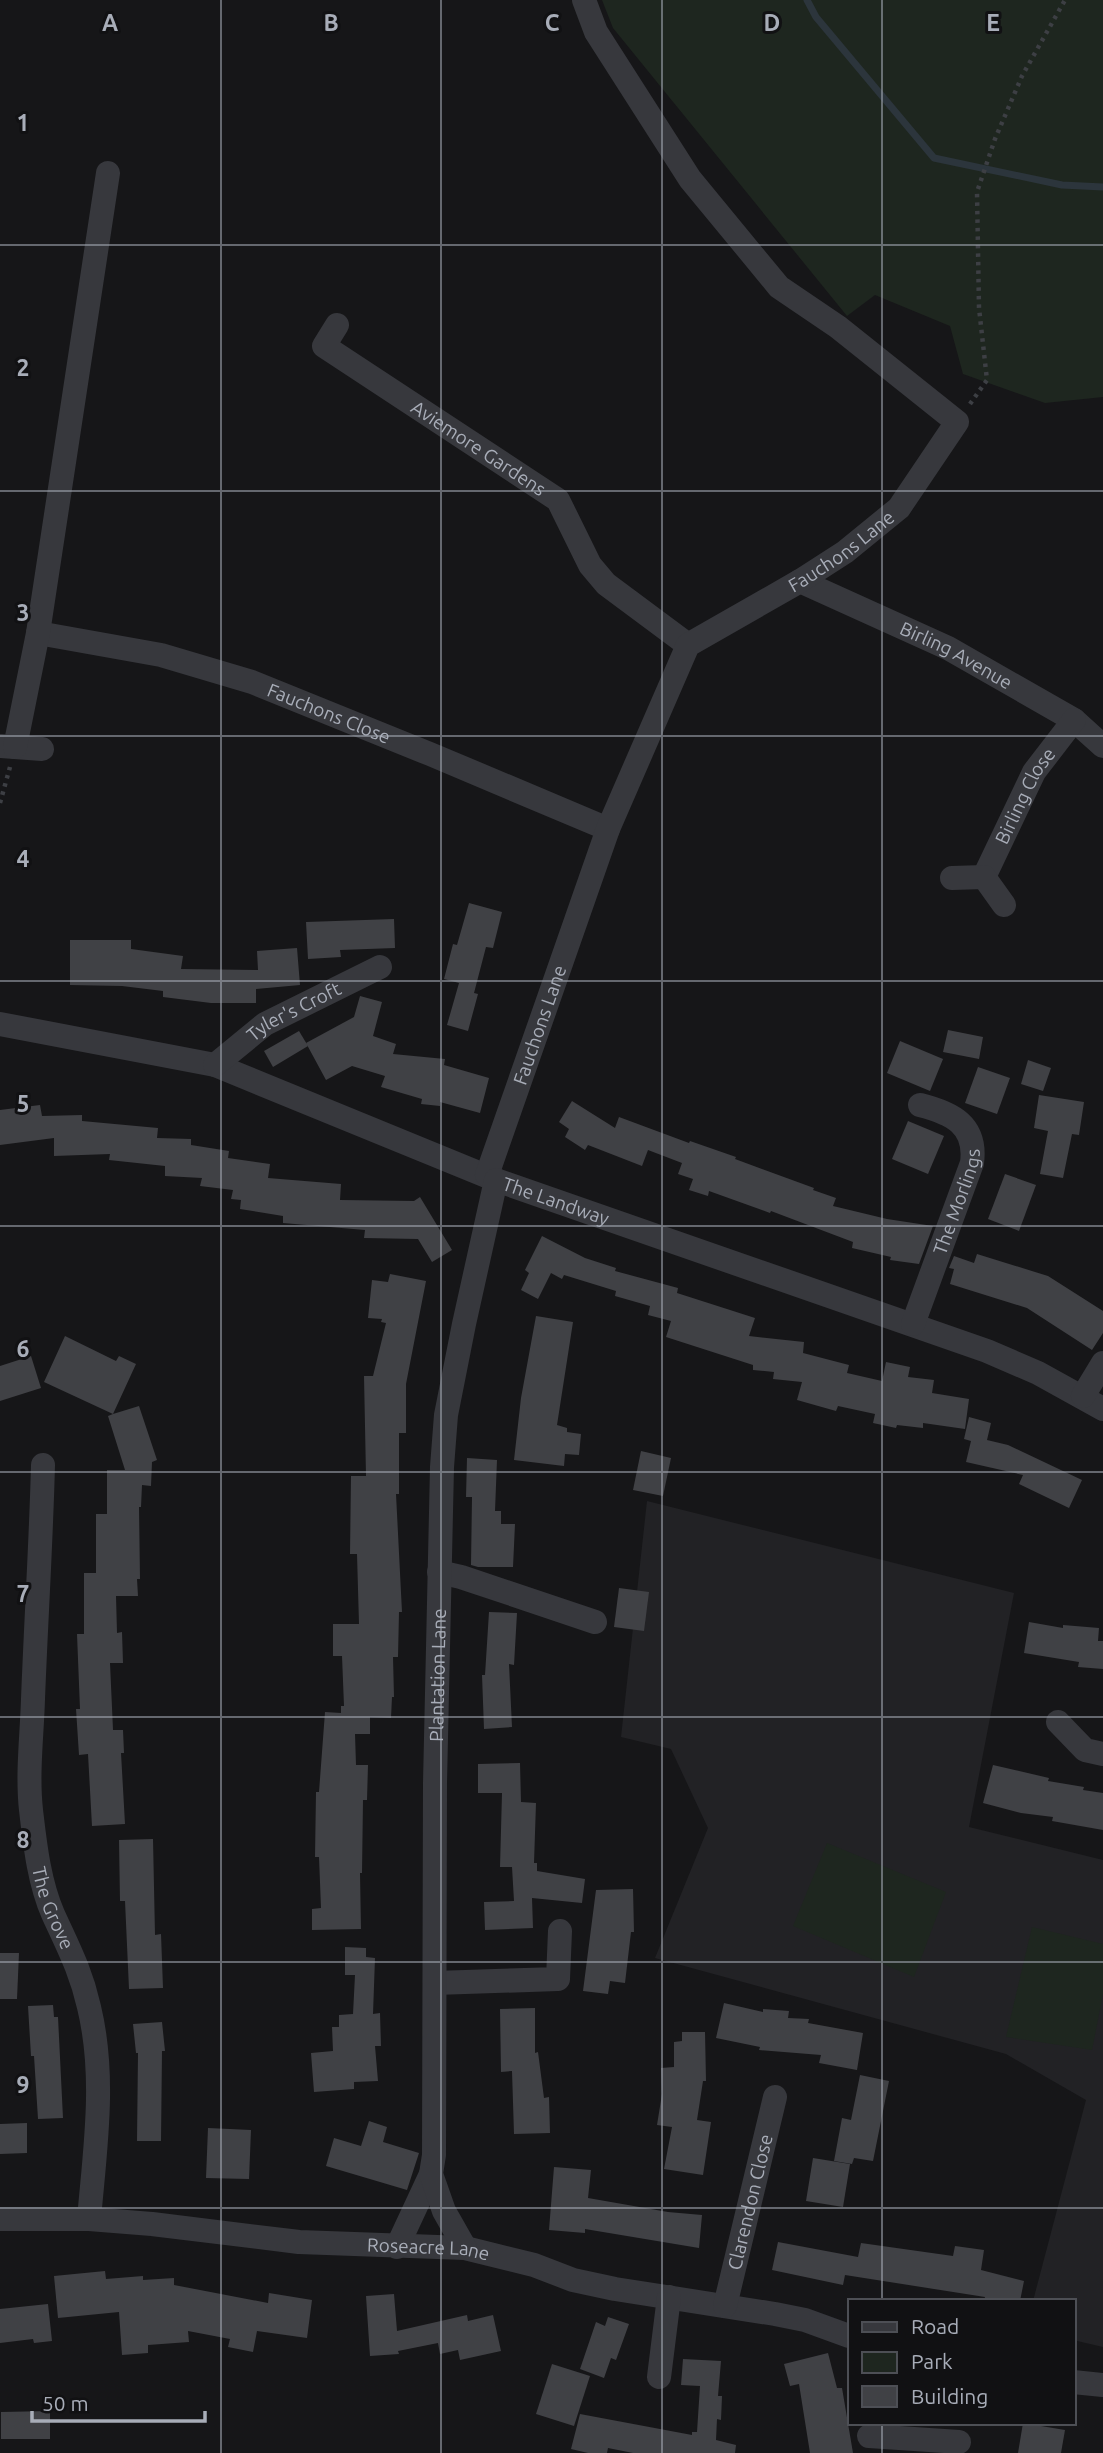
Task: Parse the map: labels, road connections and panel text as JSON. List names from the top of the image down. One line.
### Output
{"streets":{"street":["Aviemore Gardens","Fauchons Lane","Birling Avenue","Fauchons Close","Birling Close","Tyler's Croft","The Landway","The Morlings","Plantation Lane","The Grove","Clarendon Close","Roseacre Lane"]},"crossings":[["Aviemore Gardens","Fauchons Lane"],["Fauchons Lane","Birling Avenue"],["Fauchons Lane","Fauchons Close"],["Fauchons Lane","The Landway"],["Fauchons Lane","Plantation Lane"],["Birling Avenue","Birling Close"],["Tyler's Croft","The Landway"],["The Landway","The Morlings"],["The Landway","Plantation Lane"],["Plantation Lane","Roseacre Lane"],["The Grove","Roseacre Lane"],["Clarendon Close","Roseacre Lane"]],"legend":["Road","Park","Building"],"scale_bar":"50 m","grid":{"columns":["A","B","C","D","E"],"rows":["1","2","3","4","5","6","7","8","9"]}}
